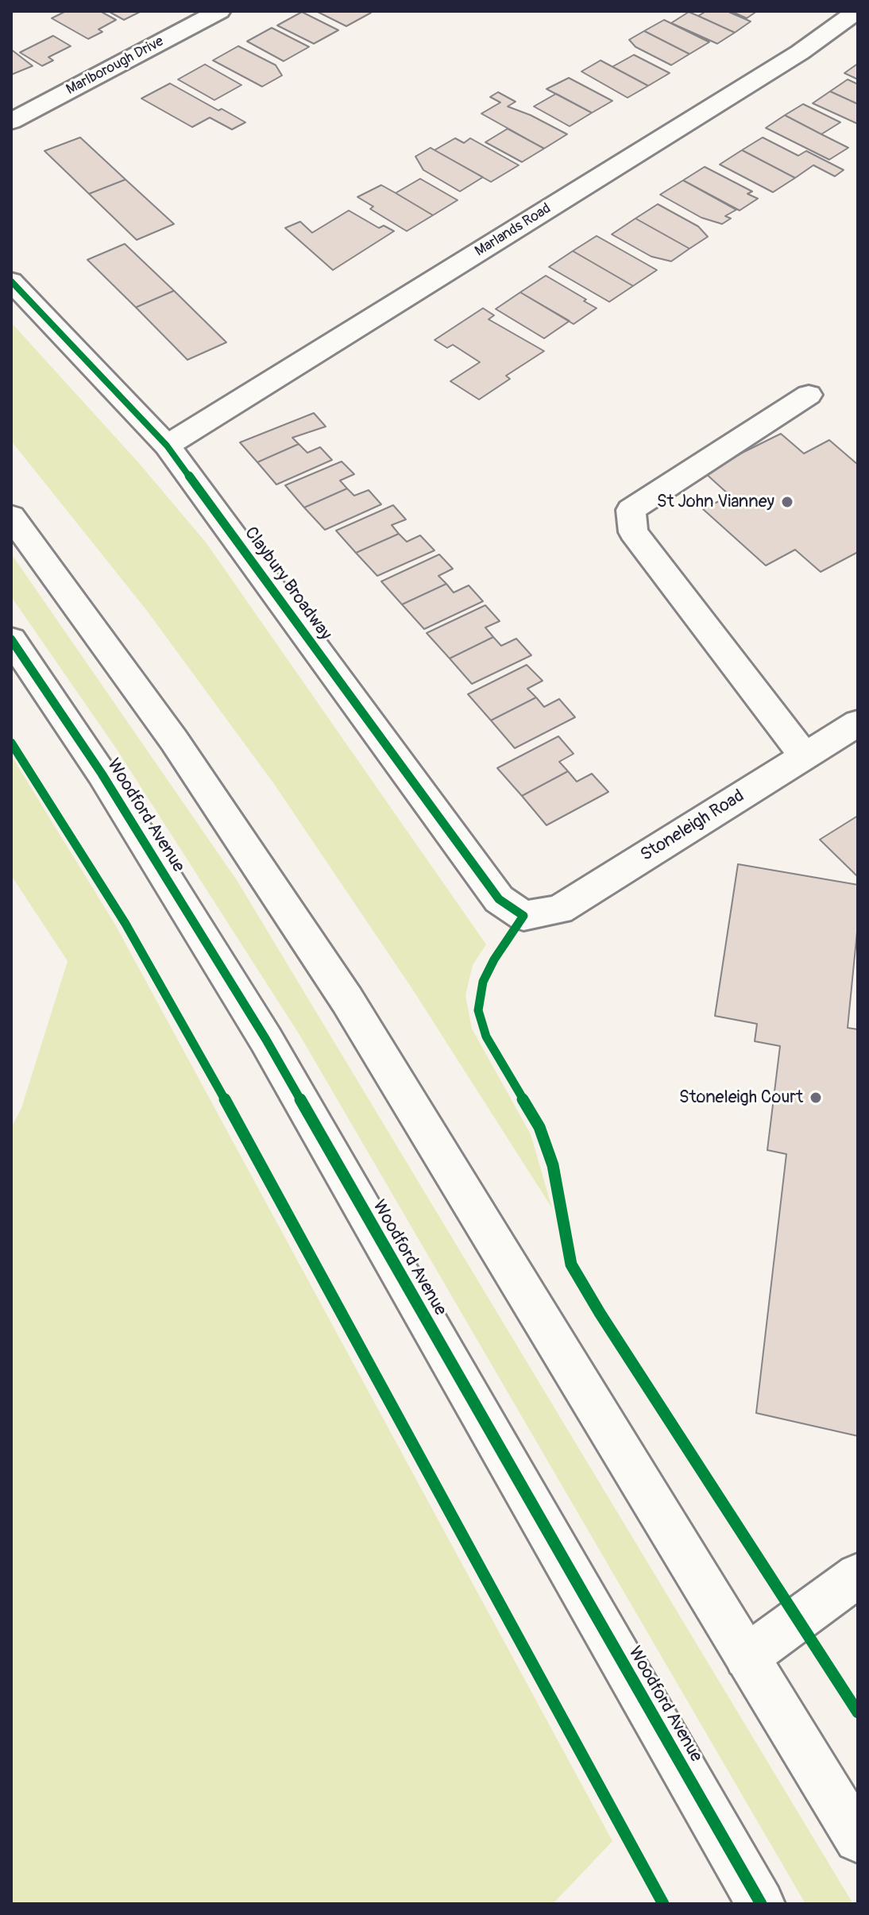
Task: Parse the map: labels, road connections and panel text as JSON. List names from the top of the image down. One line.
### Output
{"streets":{"main road":["Marlborough Drive","Marlands Road","Claybury Broadway","Woodford Avenue","Stoneleigh Road"]},"crossings":[["Marlands Road","Claybury Broadway"],["Claybury Broadway","Stoneleigh Road"]],"places":["St John Vianney","Stoneleigh Court"]}
